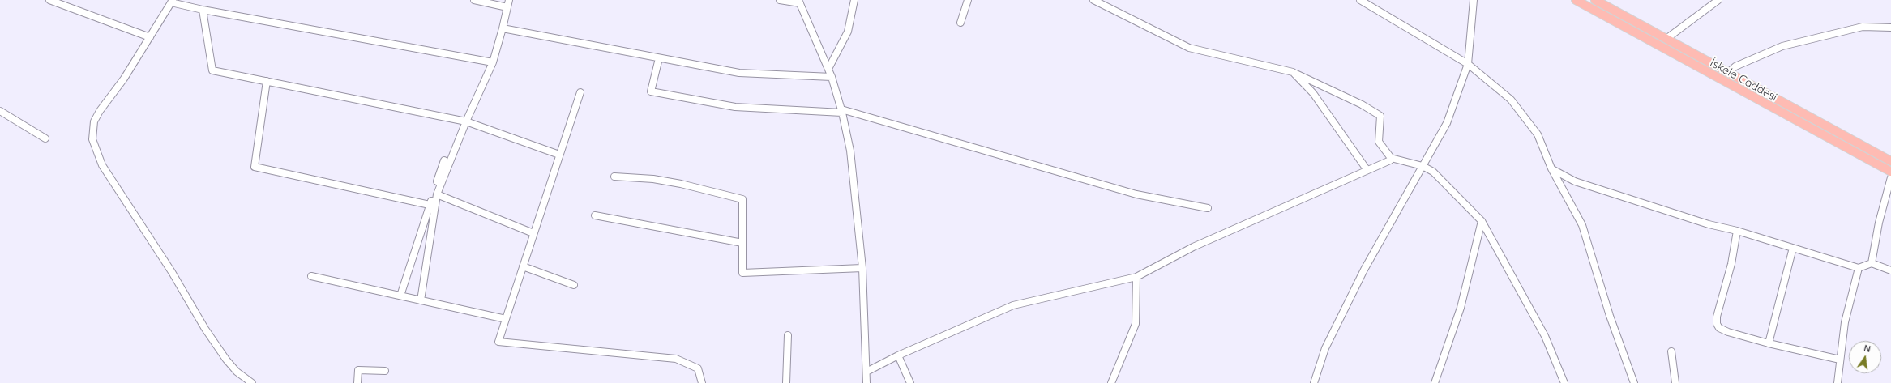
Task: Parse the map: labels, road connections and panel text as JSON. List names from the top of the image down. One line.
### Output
{"streets":{"main road":["İskele Caddesi"]},"north":"top"}
